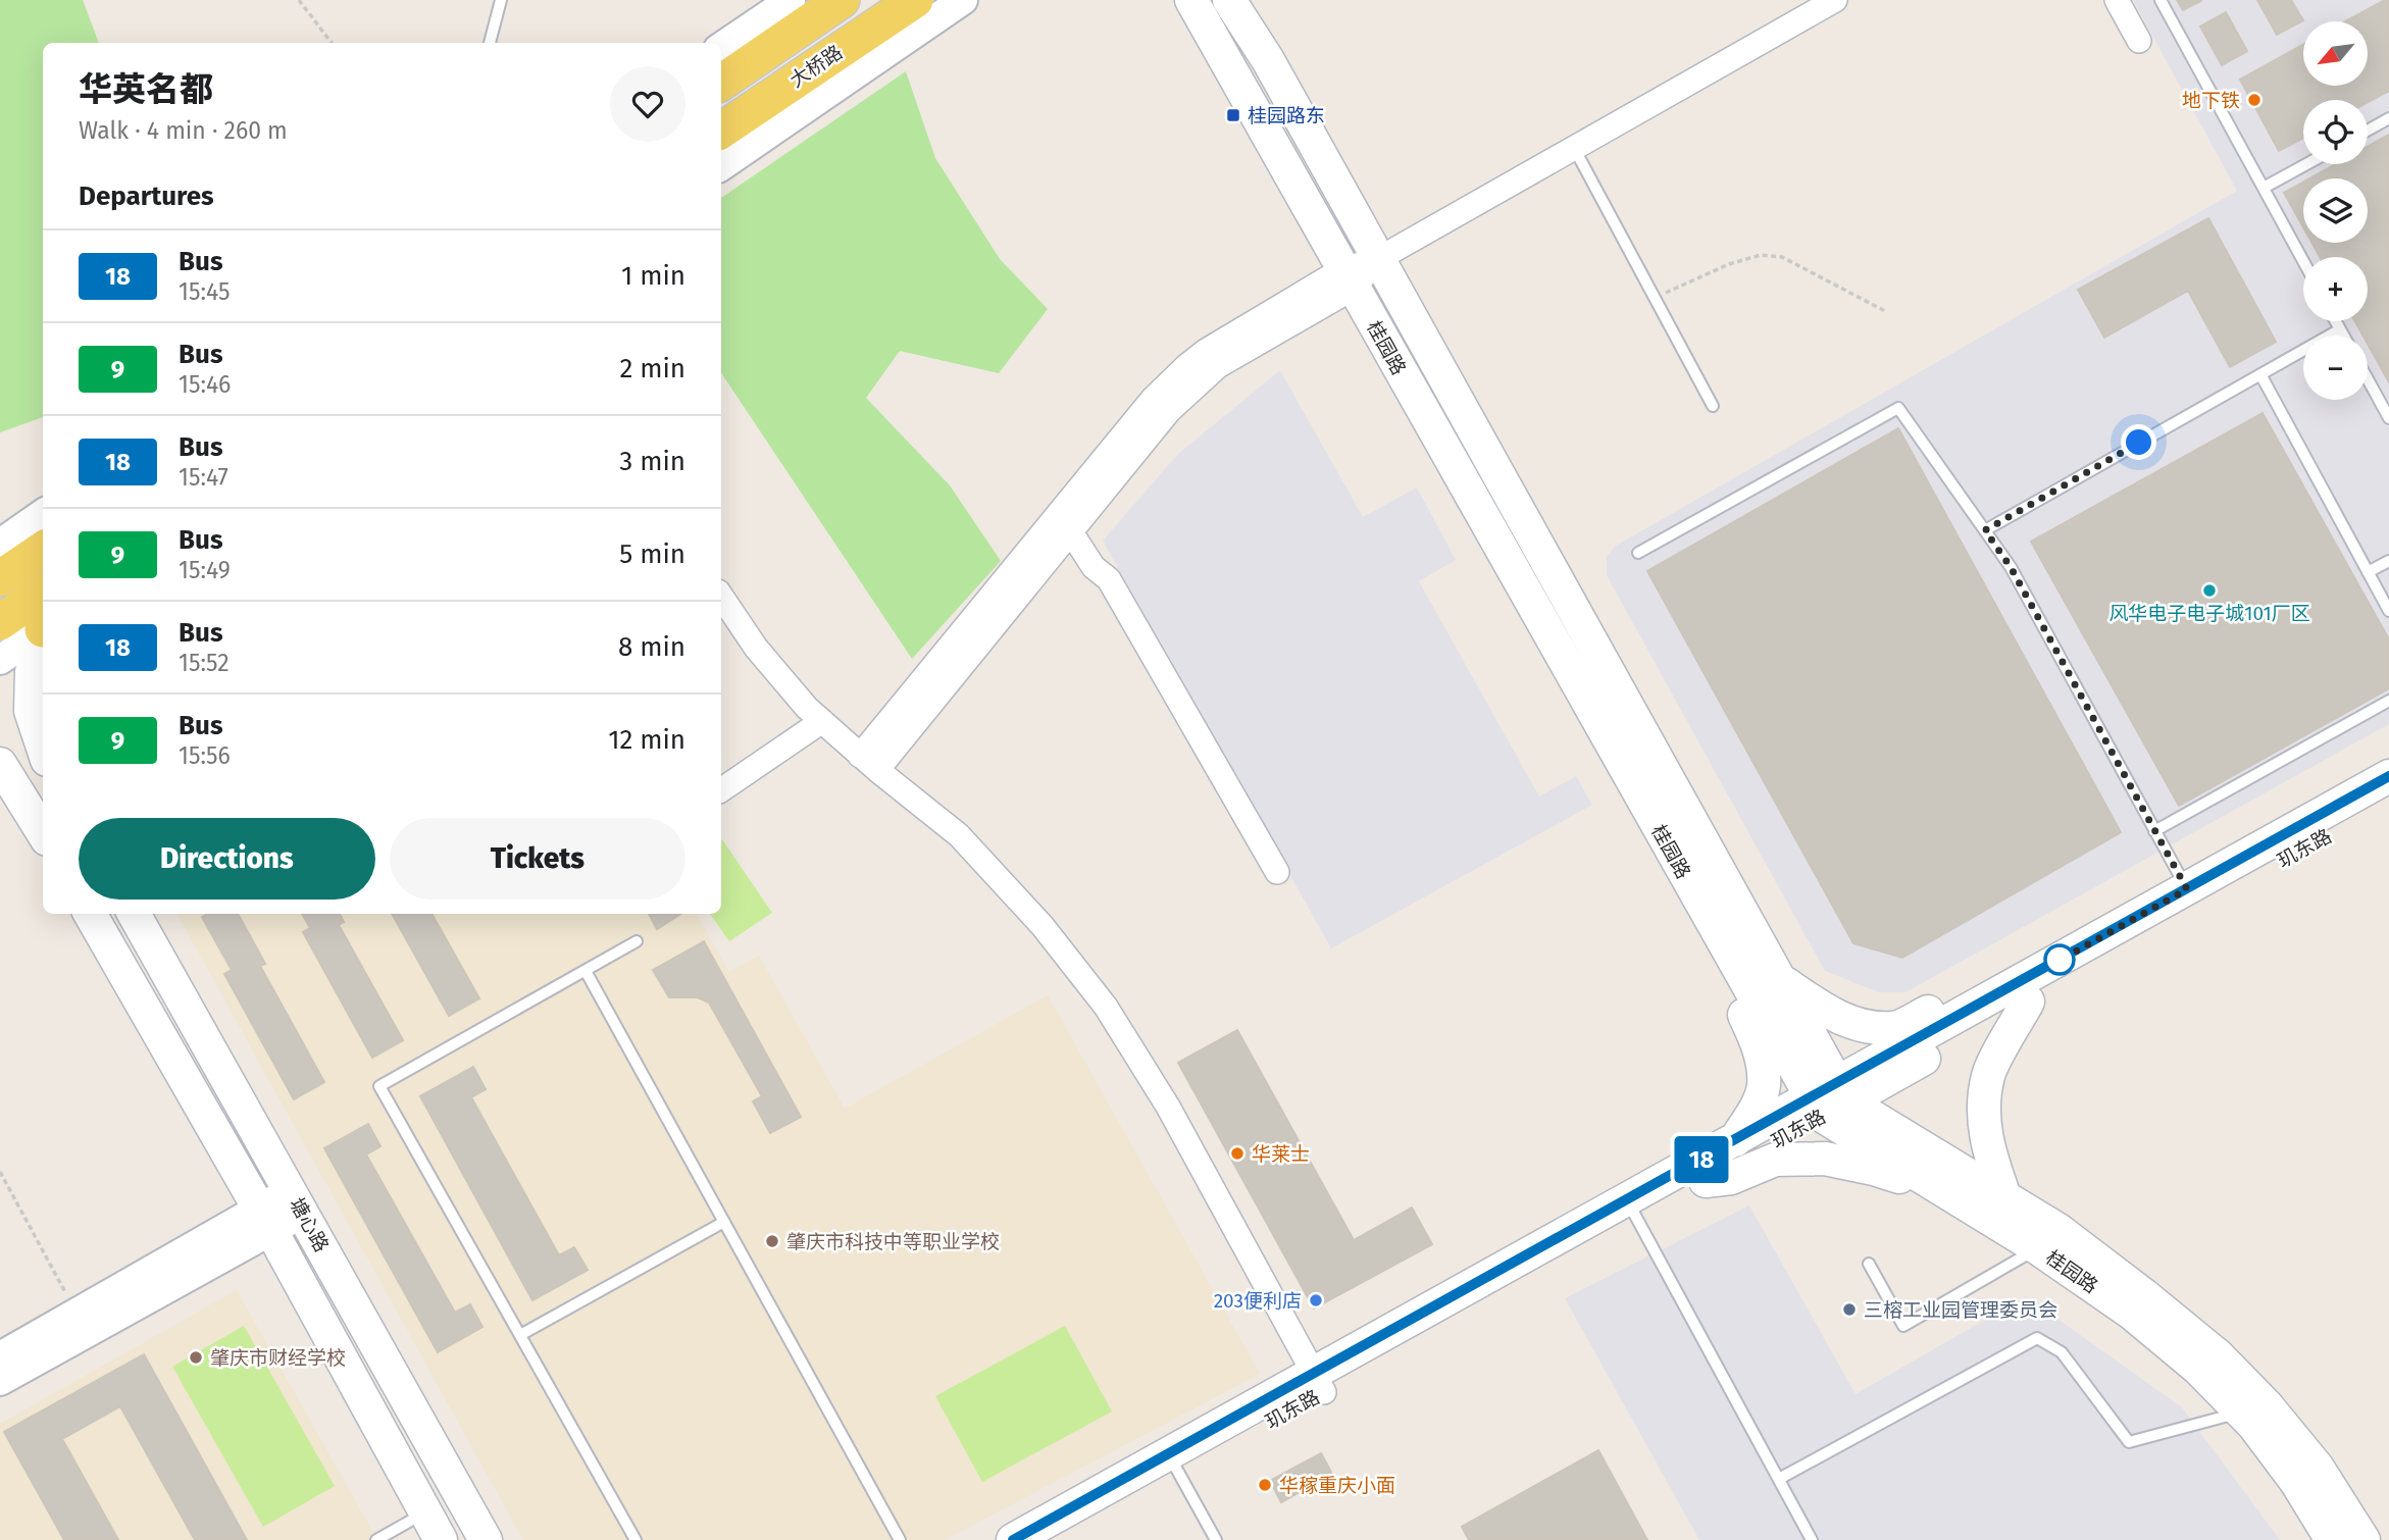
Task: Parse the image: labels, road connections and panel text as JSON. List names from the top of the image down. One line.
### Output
{"streets":{"main road":["大桥路","桂园路","玑东路","塘心路"]},"crossings":[["桂园路","玑东路"]],"places":{"other":["地下铁","风华电子电子城101厂区","华莱士","肇庆市科技中等职业学校","203便利店","三榕工业园管理委员会","肇庆市财经学校","华稼重庆小面"],"transit":["桂园路东"]},"lines":["bus line 18"],"north":"bottom left","page":{"on_map":"18","map_buttons":["+","−"],"heading":[["华英名都","Walk · 4 min · 260 m"],"Departures"],"list":[{"mark":"18","name":"Bus","note":"15:45","value":"1 min"},{"mark":"9","name":"Bus","note":"15:46","value":"2 min"},{"mark":"18","name":"Bus","note":"15:47","value":"3 min"},{"mark":"9","name":"Bus","note":"15:49","value":"5 min"},{"mark":"18","name":"Bus","note":"15:52","value":"8 min"},{"mark":"9","name":"Bus","note":"15:56","value":"12 min"}],"buttons":["Directions","Tickets"]}}
